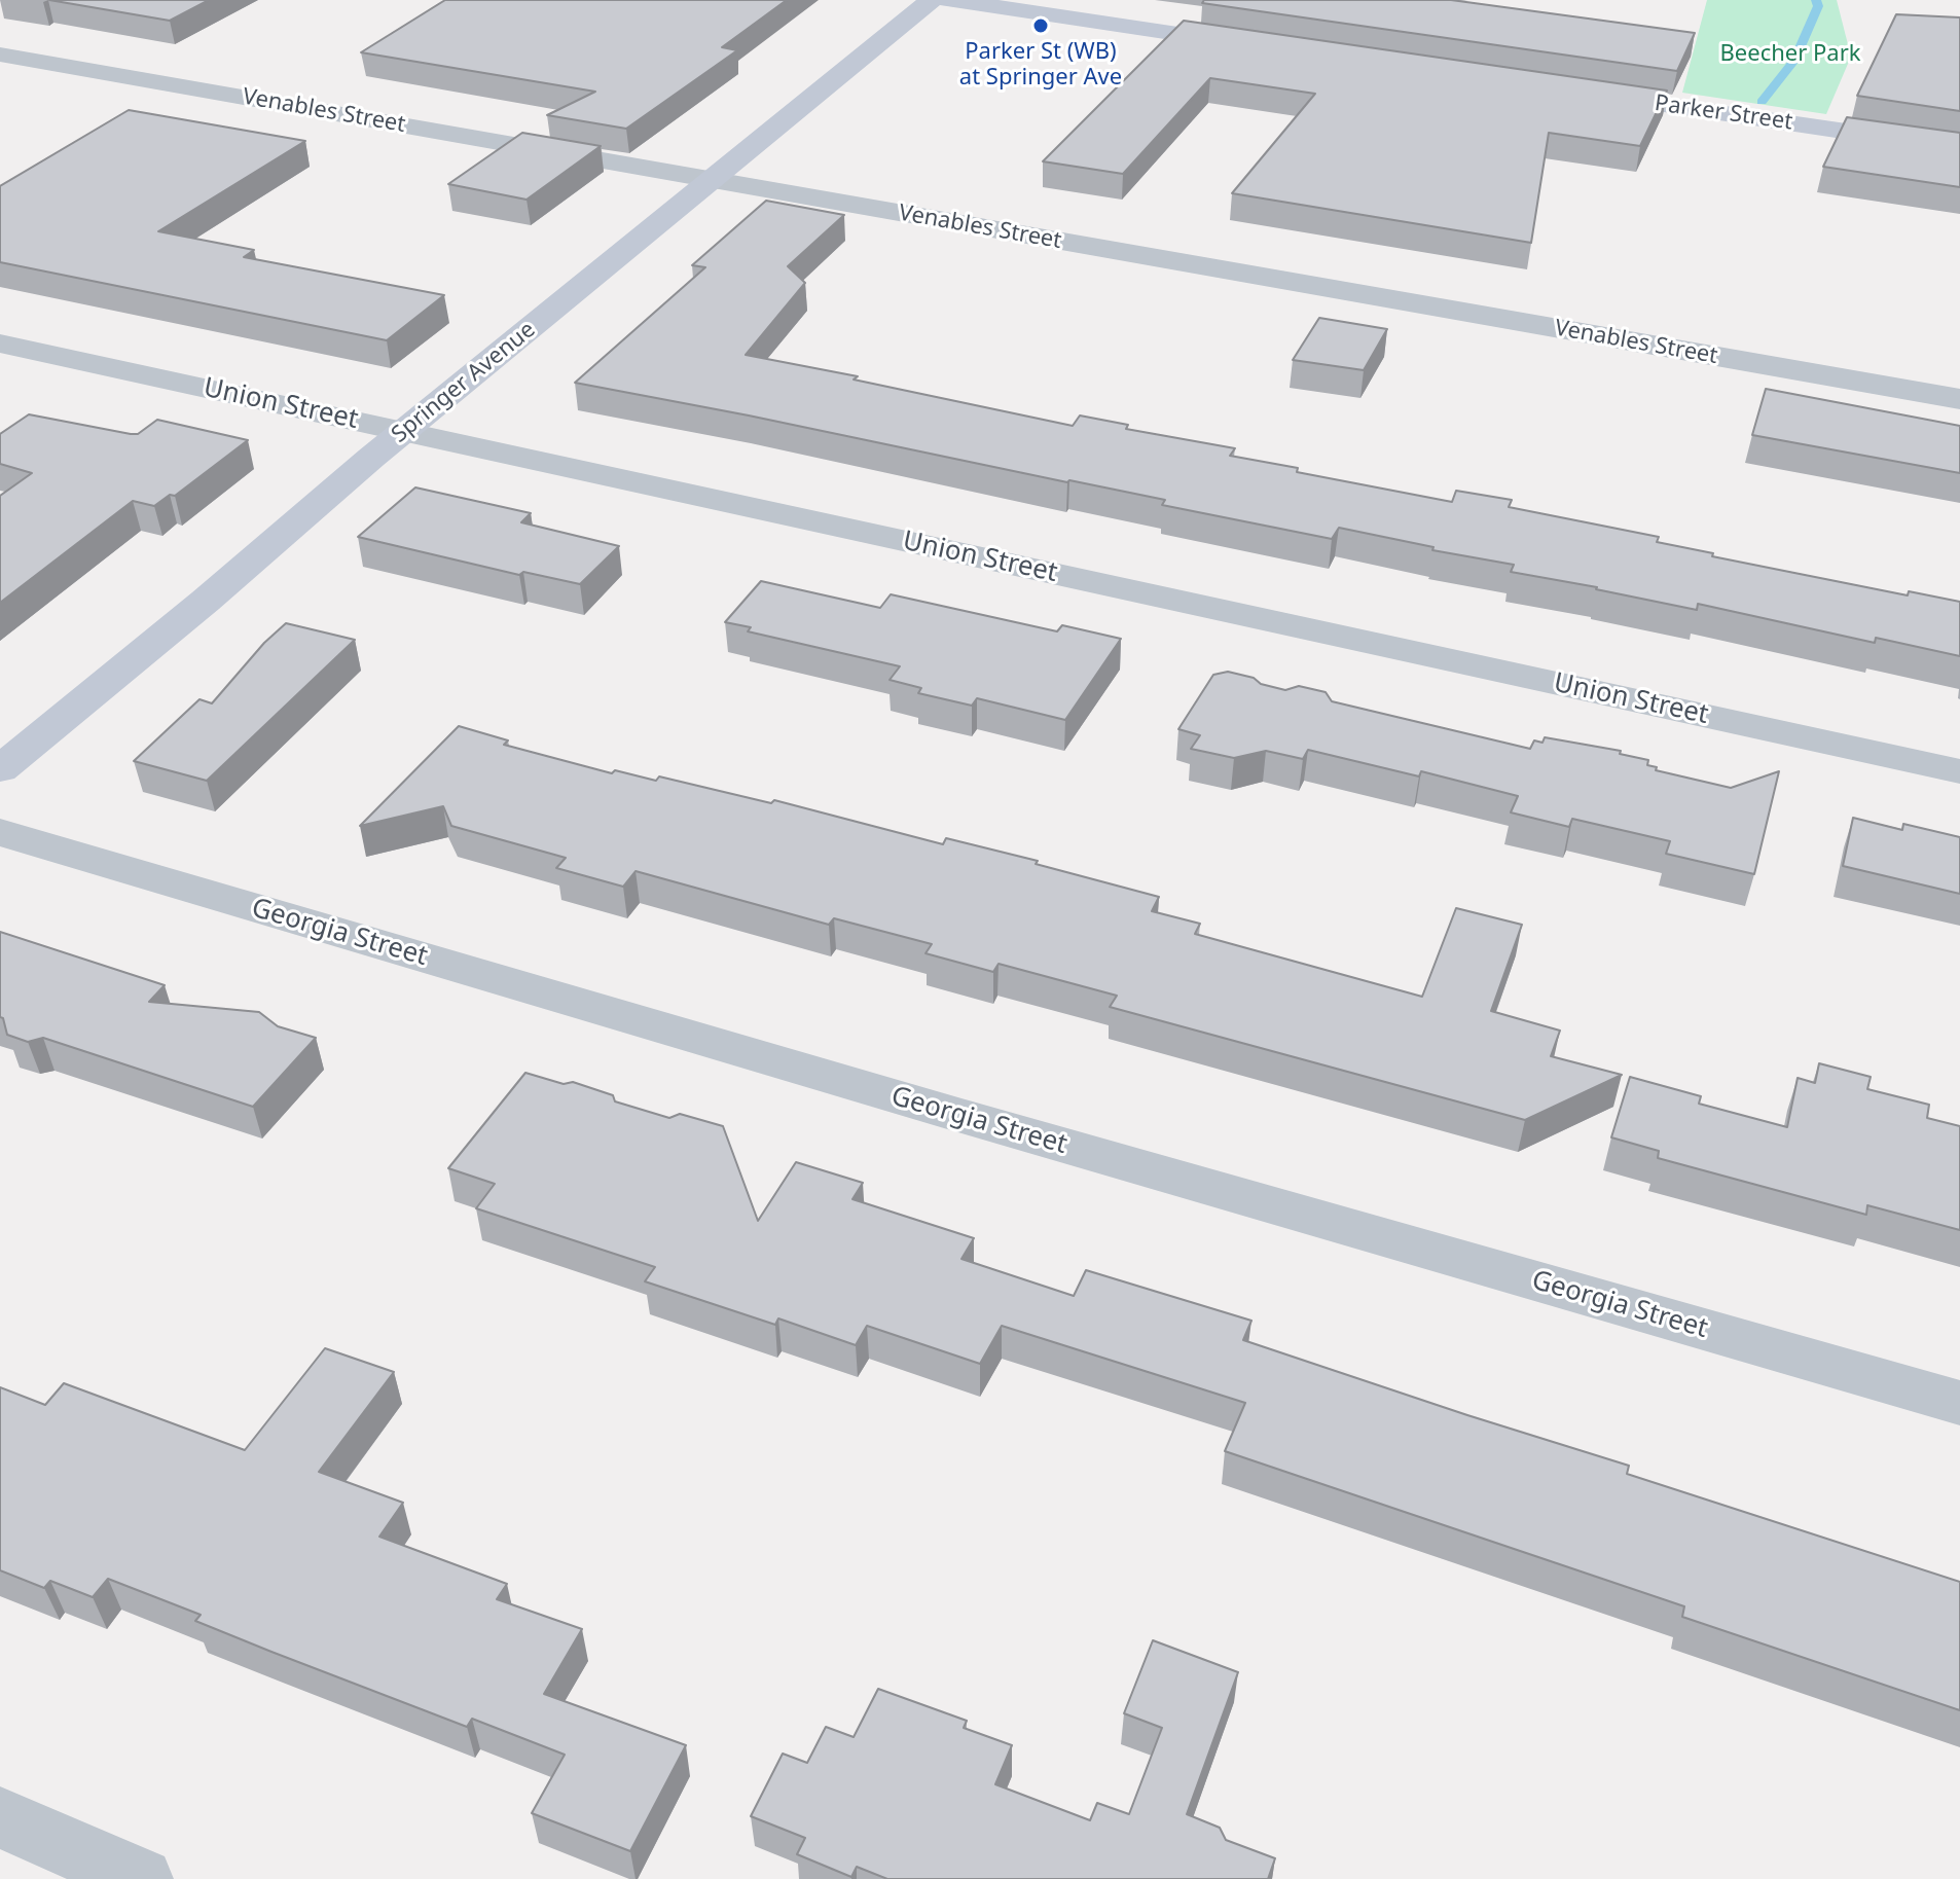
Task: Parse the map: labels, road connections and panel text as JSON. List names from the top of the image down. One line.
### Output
{"streets":{"street":["Venables Street","Parker Street","Springer Avenue","Union Street","Georgia Street"]},"crossings":[["Venables Street","Springer Avenue"],["Springer Avenue","Union Street"]],"parks":["Beecher Park"],"places":["Parker St (WB) at Springer Ave"]}
